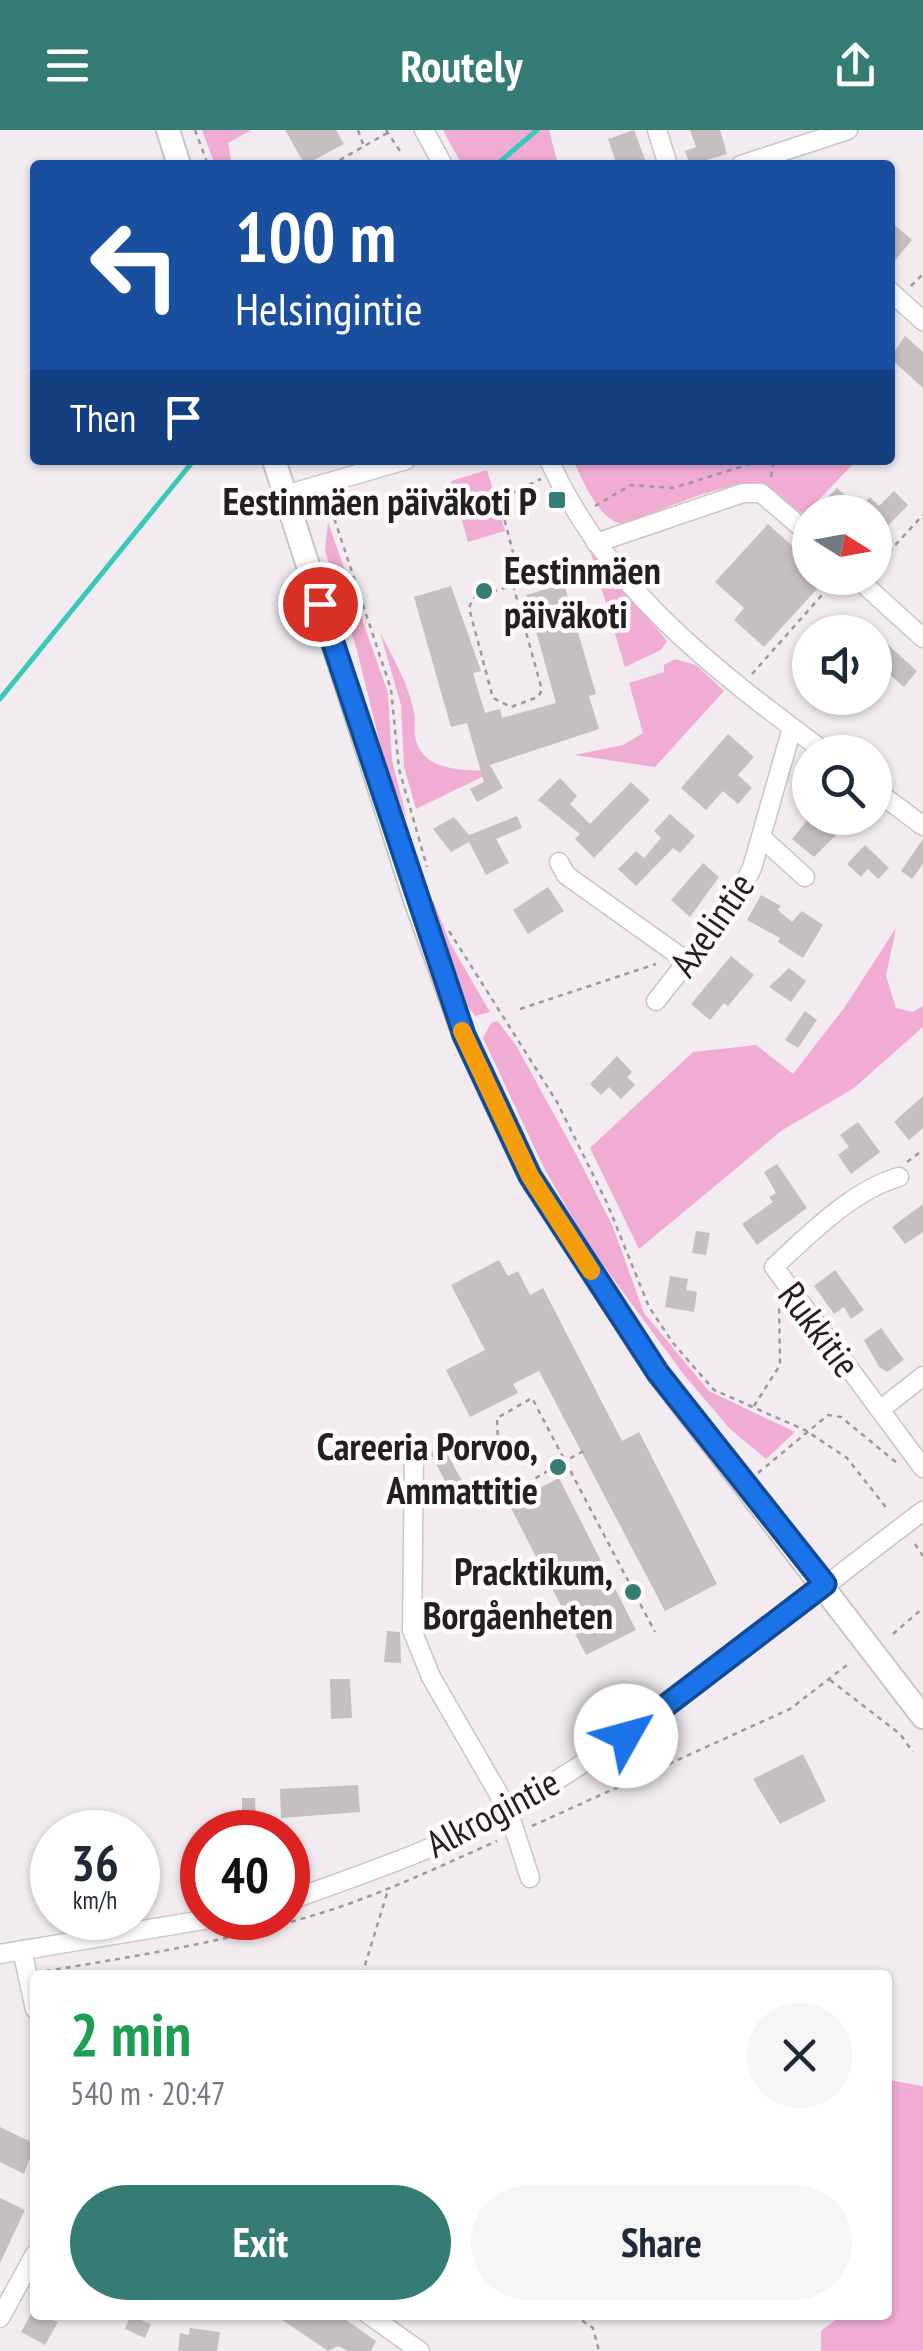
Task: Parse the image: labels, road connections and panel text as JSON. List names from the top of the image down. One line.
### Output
{"streets":{"street":["Axelintie","Rukkitie","Alkrogintie"]},"places":{"transit":["Eestinmäen päiväkoti P"],"other":["Eestinmäen päiväkoti","Careeria Porvoo, Ammattitie","Pracktikum, Borgåenheten"]},"north":"right","page":{"header":"Routely","turn":["100 m","Helsingintie"],"then":"Then","speed":"36 km/h","limit":"40","heading":["2 min","540 m · 20:47"],"buttons":["Exit","Share"]}}
